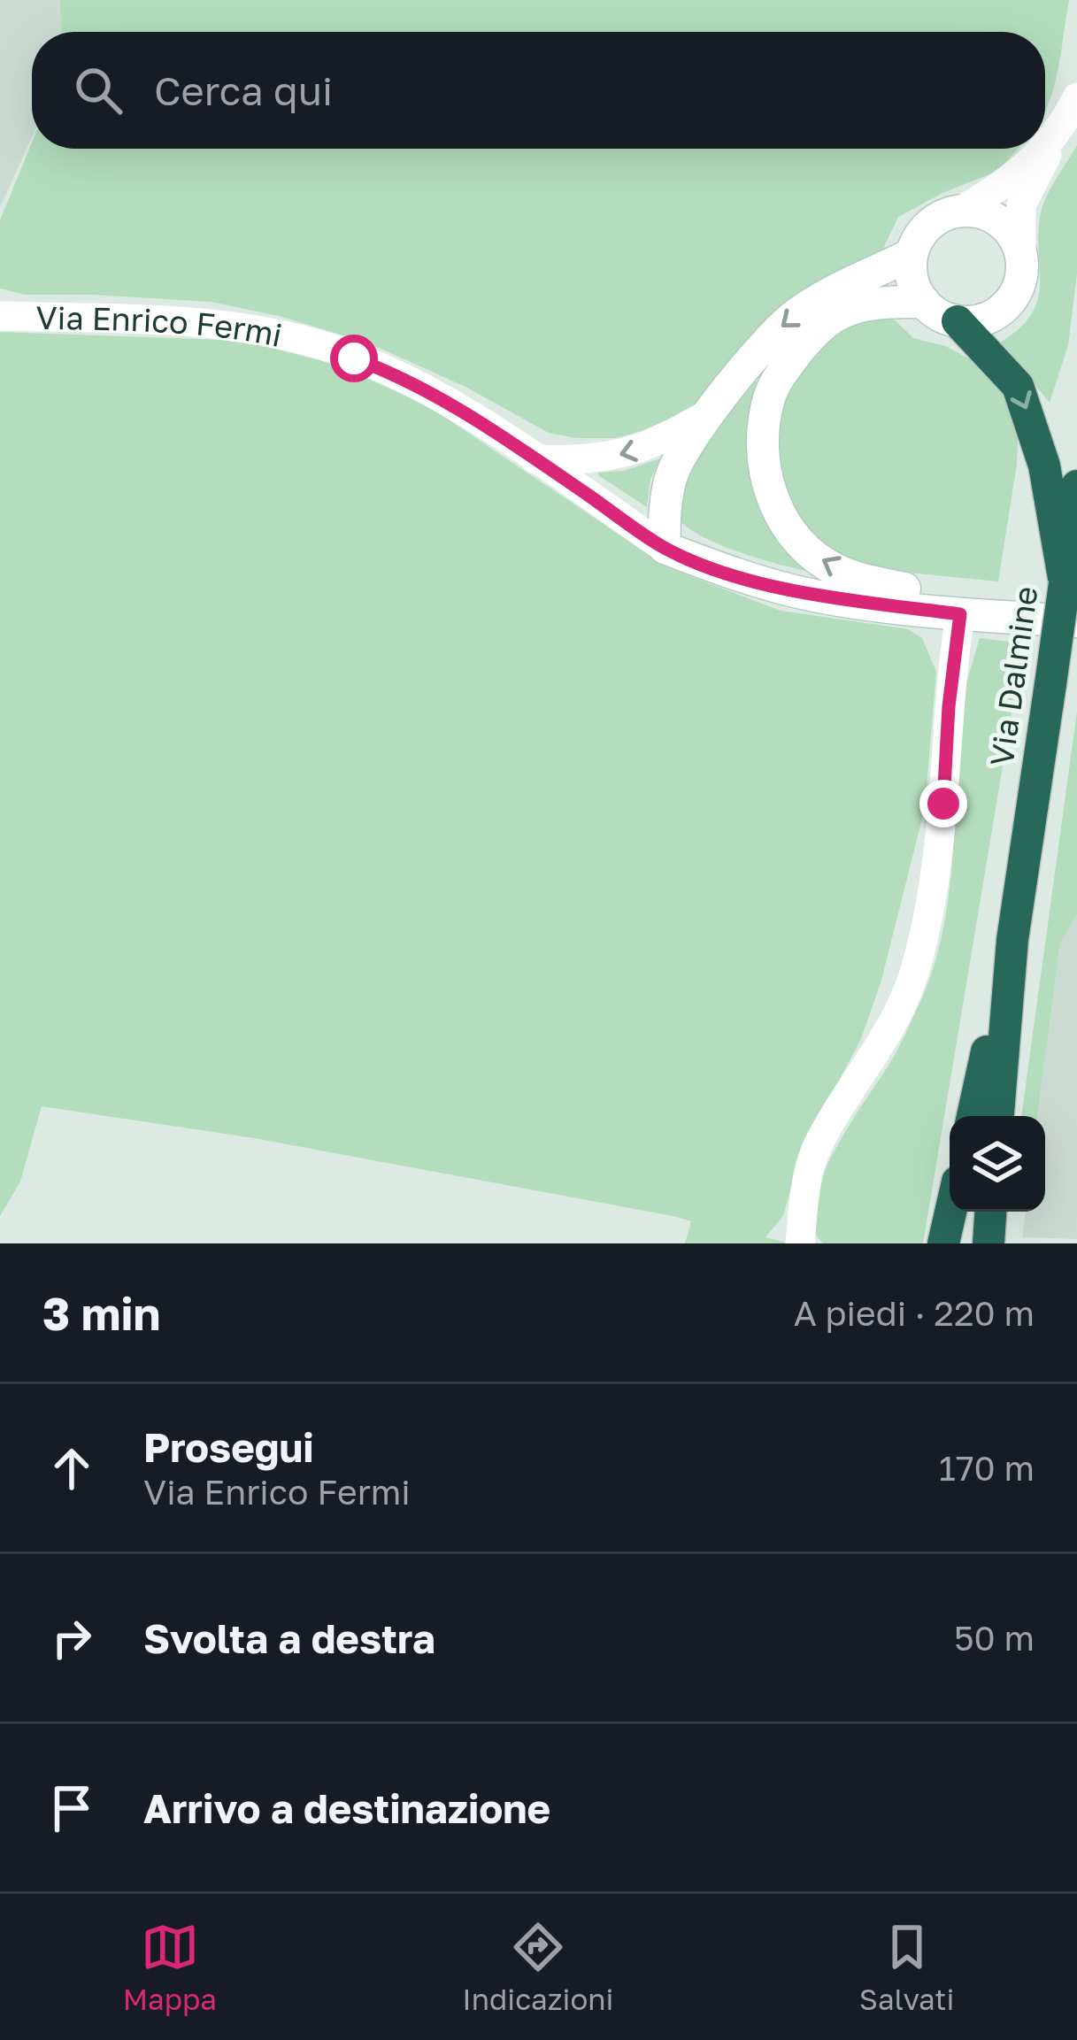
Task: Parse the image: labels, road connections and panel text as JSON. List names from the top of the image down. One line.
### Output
{"streets":{"highway":["Via Dalmine"],"street":["Via Enrico Fermi"]},"page":{"search":"Cerca qui","heading":["3 min","A piedi · 220 m"],"list":[["Prosegui","Via Enrico Fermi","170 m"],["Svolta a destra","50 m"],"Arrivo a destinazione"],"nav":["Mappa","Indicazioni","Salvati"]}}
